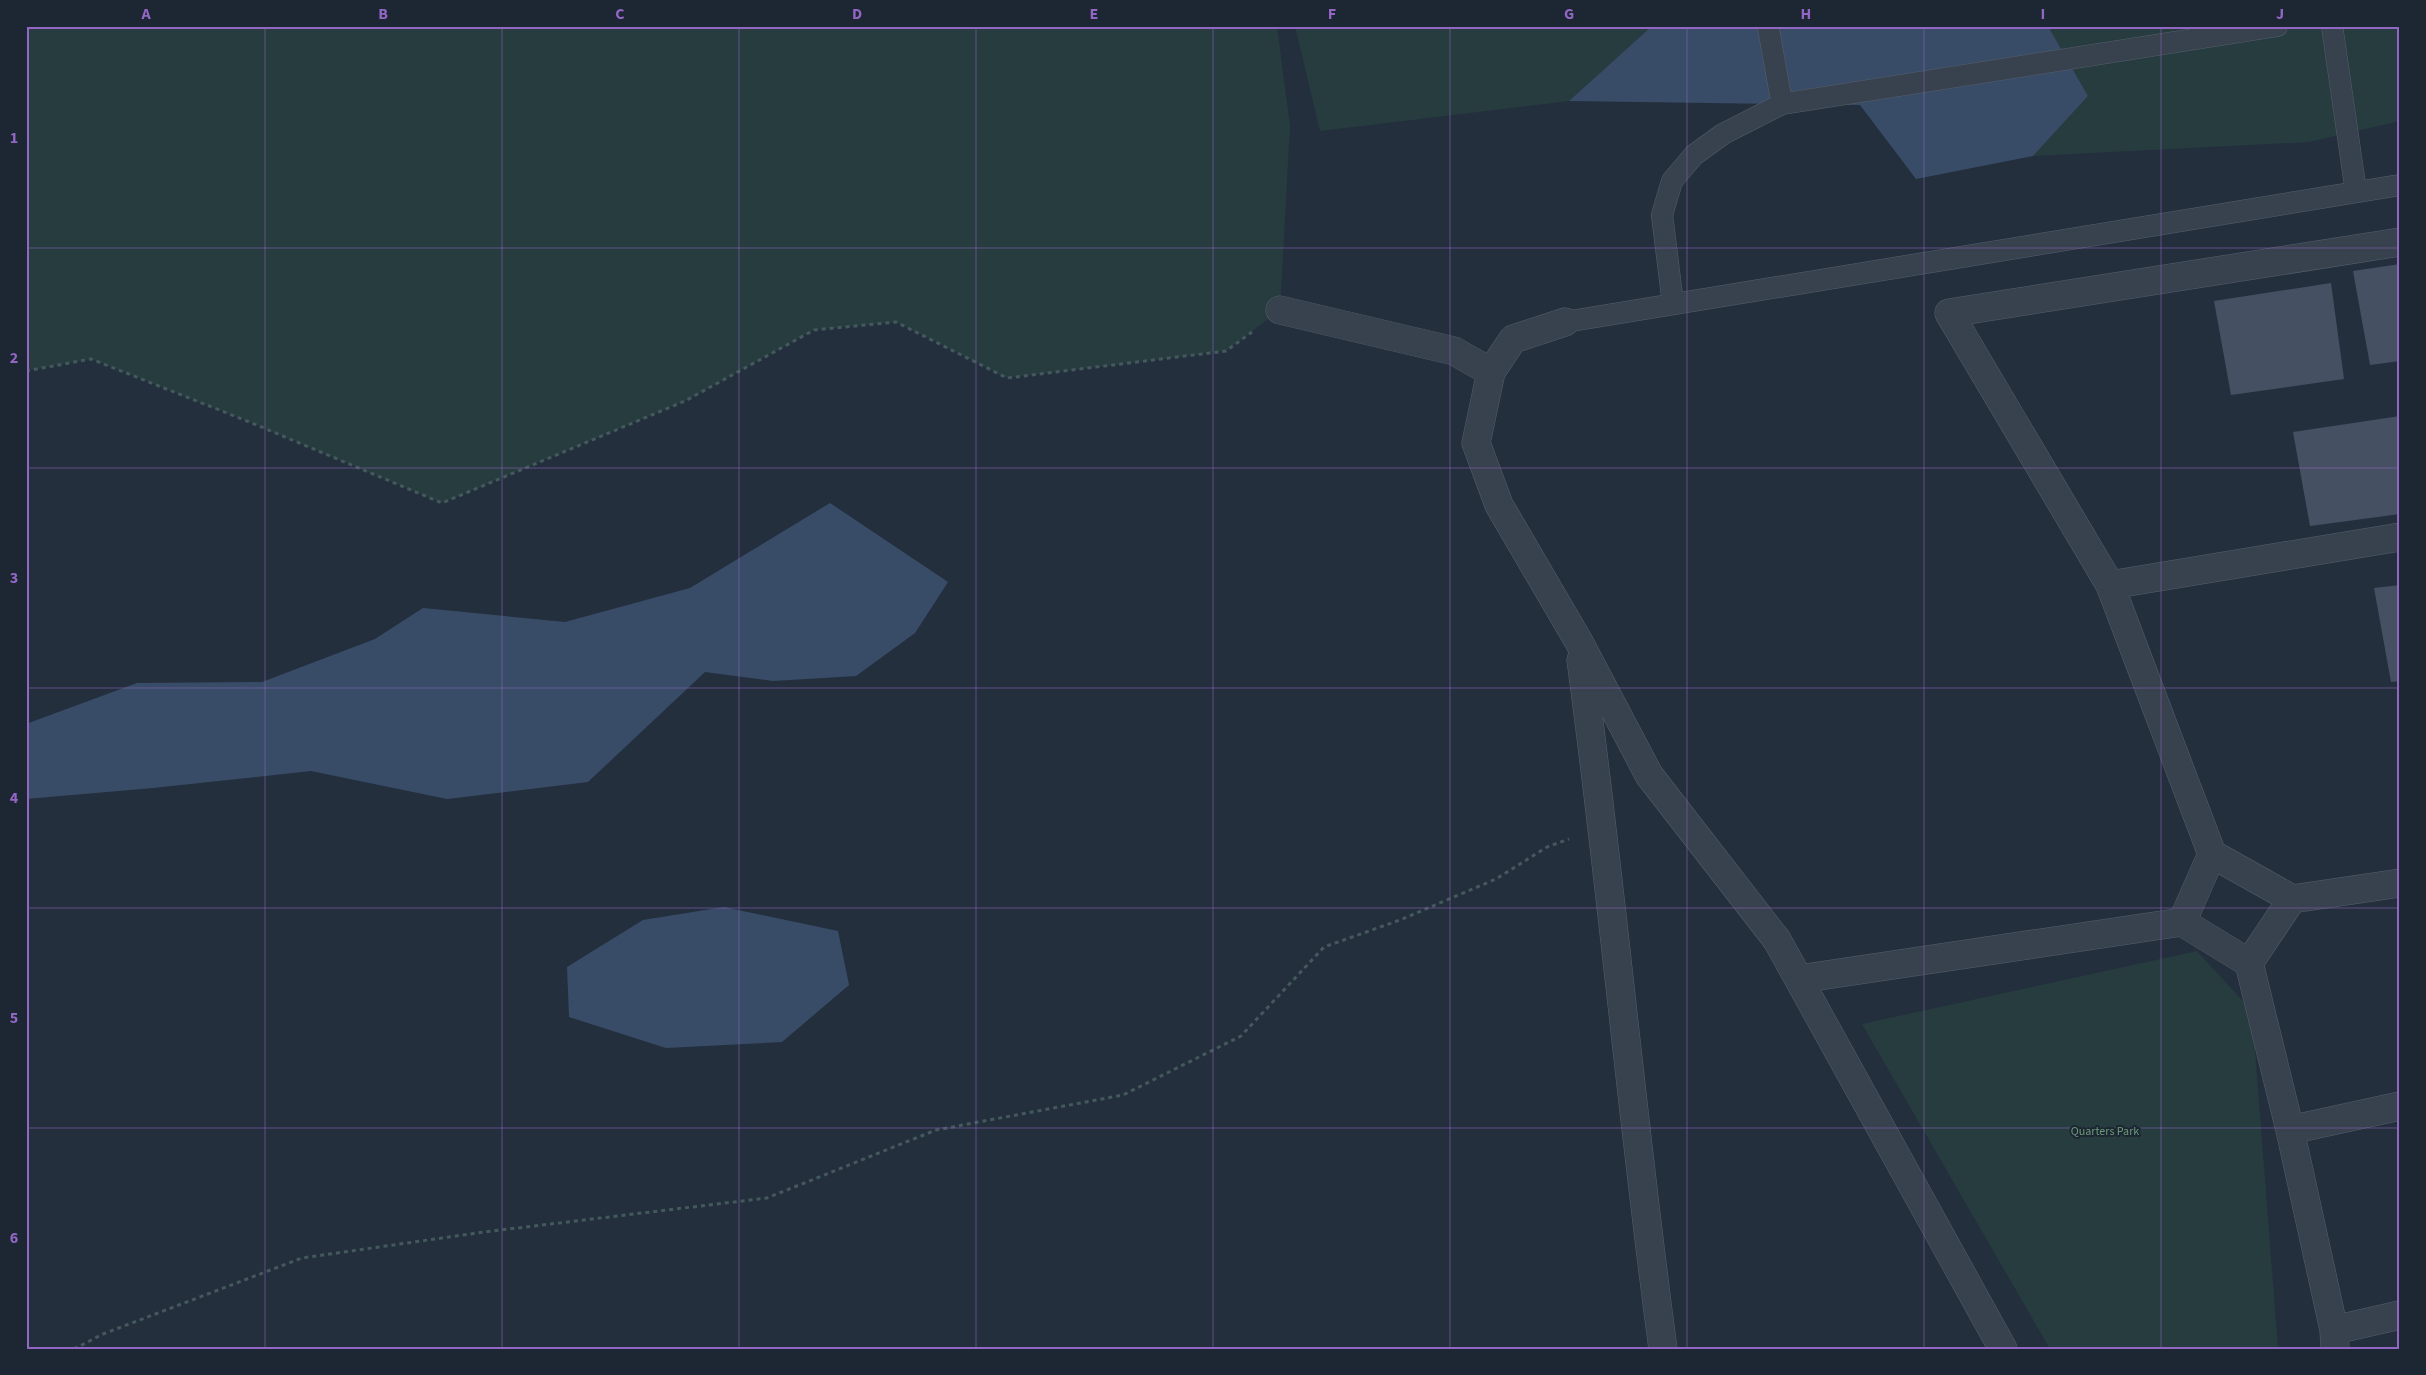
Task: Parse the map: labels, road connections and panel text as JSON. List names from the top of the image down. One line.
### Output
{"parks":["Quarters Park"],"grid":{"columns":["A","B","C","D","E","F","G","H","I","J"],"rows":["1","2","3","4","5","6"]}}
